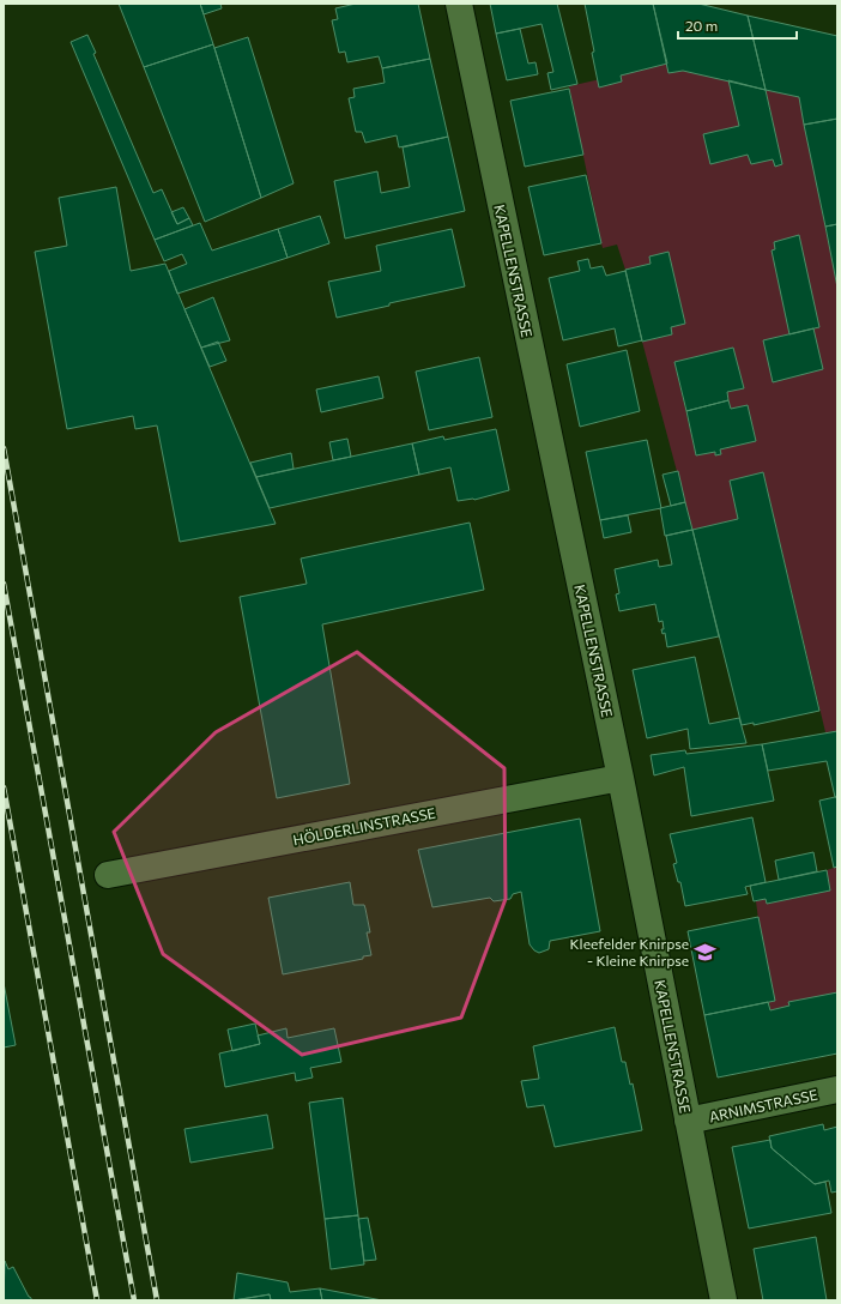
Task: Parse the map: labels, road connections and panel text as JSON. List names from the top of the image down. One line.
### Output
{"streets":{"street":["KAPELLENSTRASSE","HÖLDERLINSTRASSE","ARNIMSTRASSE"]},"crossings":[["KAPELLENSTRASSE","HÖLDERLINSTRASSE"],["KAPELLENSTRASSE","ARNIMSTRASSE"]],"places":{"school or university":["Kleefelder Knirpse - Kleine Knirpse"]},"scale_bar":"20 m"}
